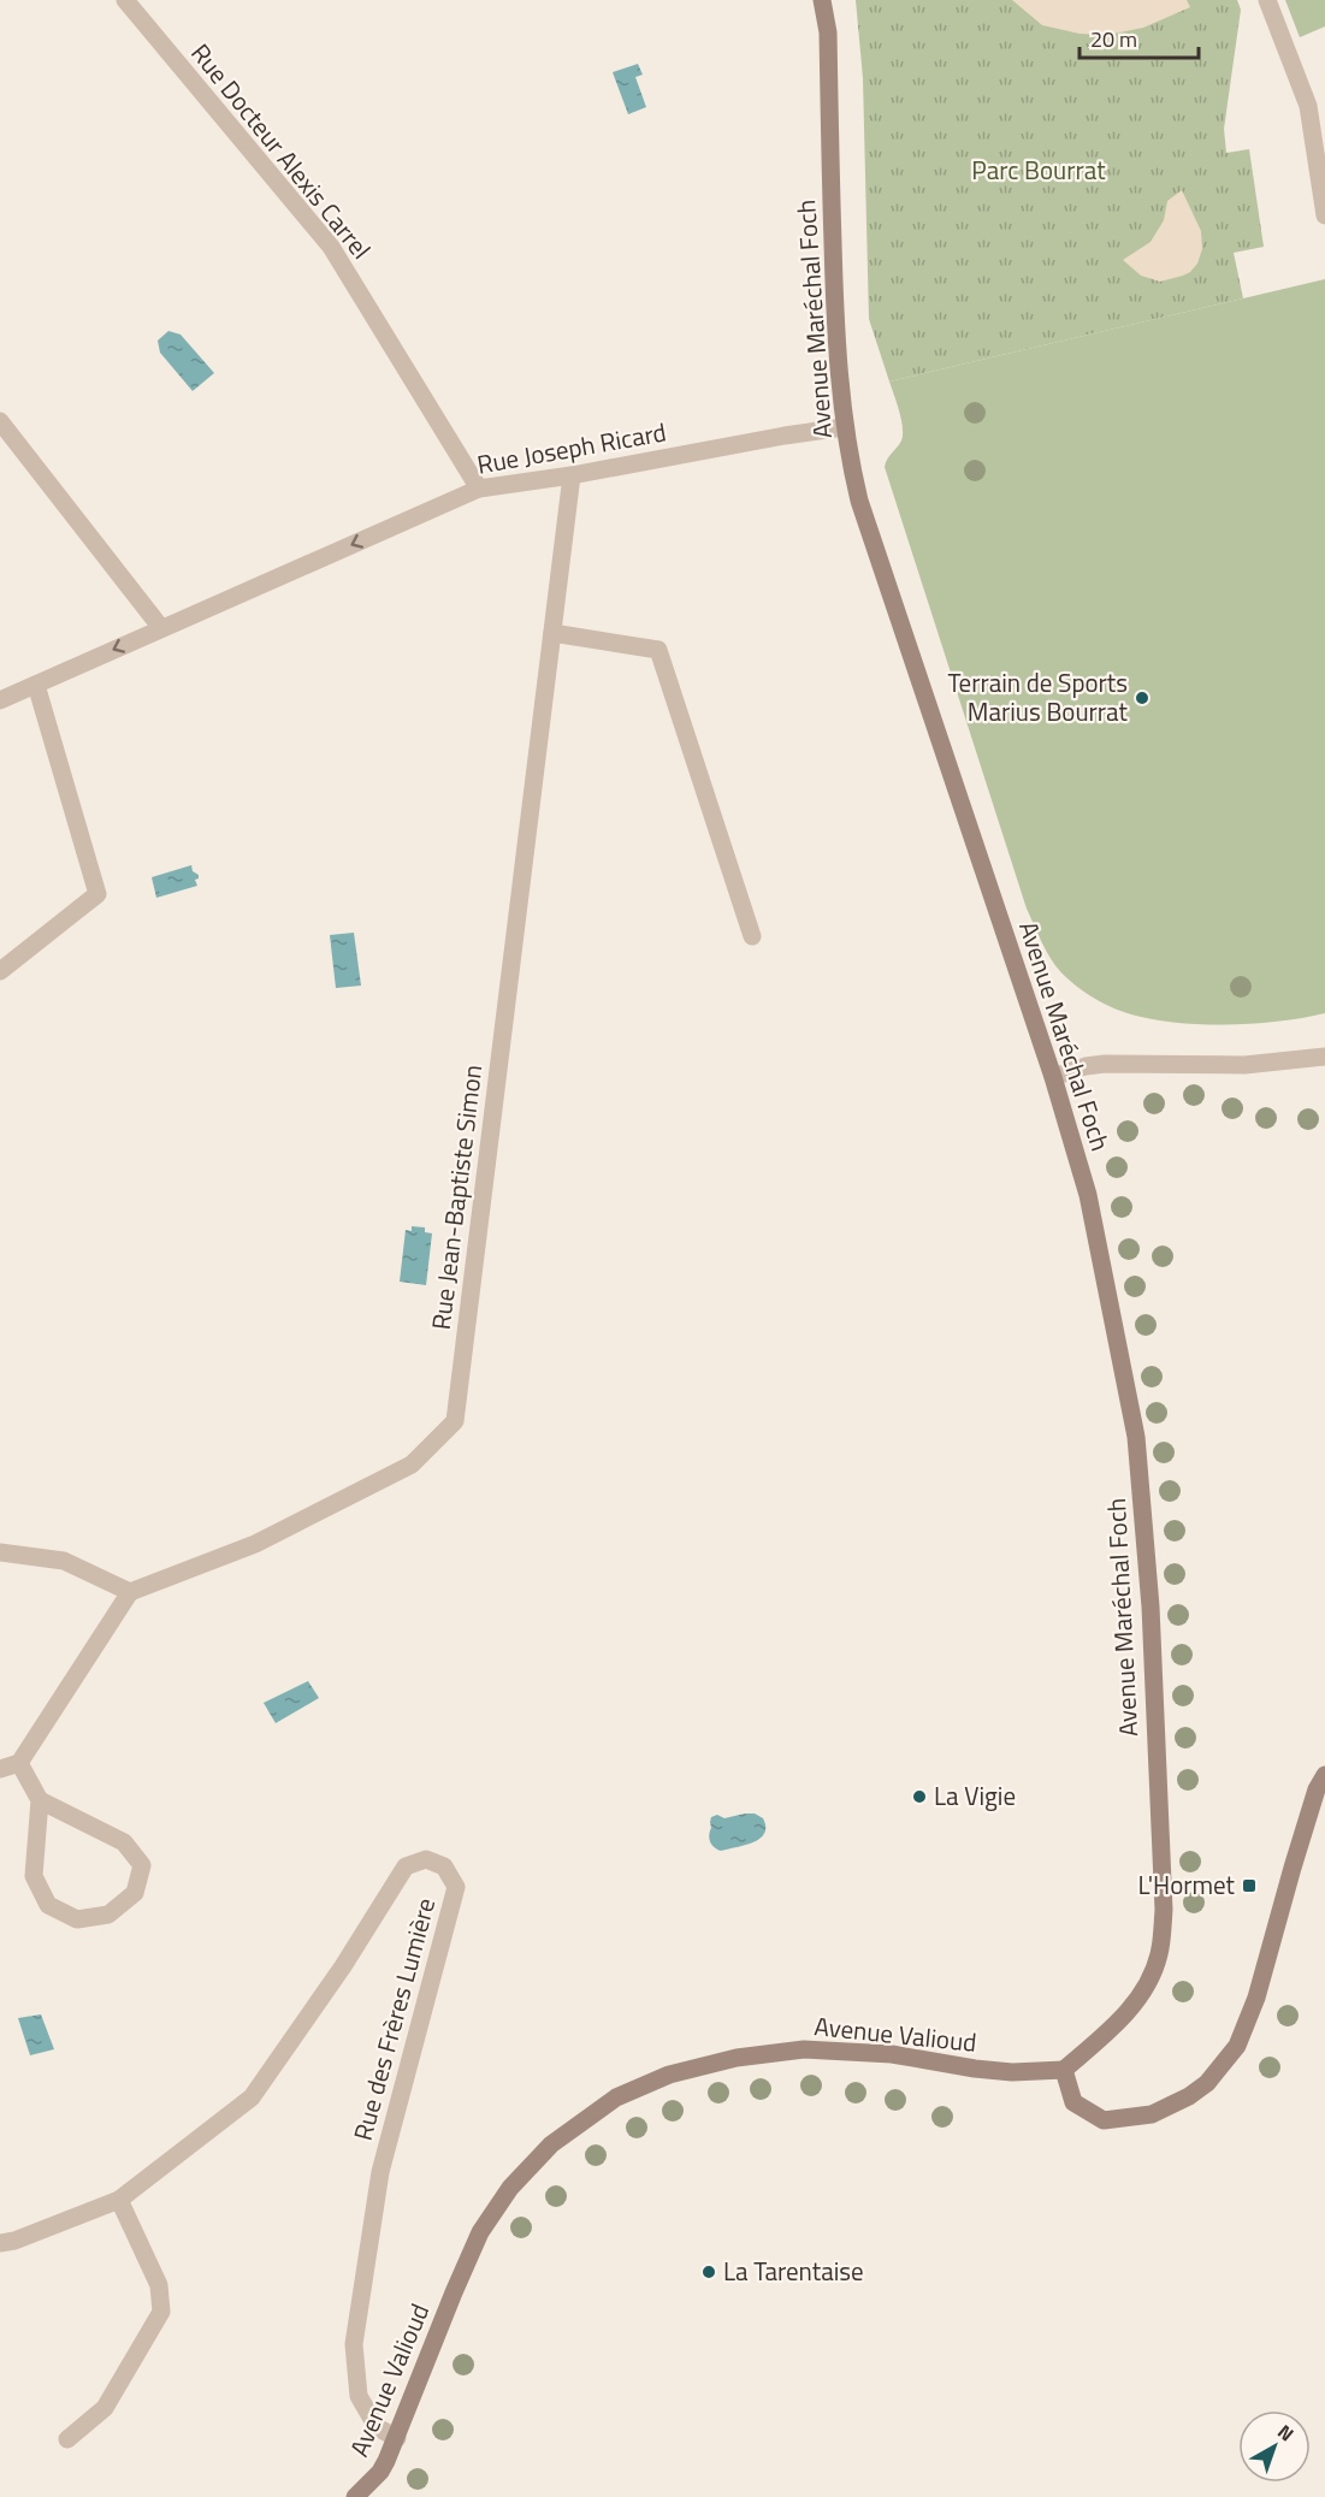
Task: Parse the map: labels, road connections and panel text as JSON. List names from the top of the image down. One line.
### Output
{"streets":{"main road":["Avenue Maréchal Foch","Avenue Valioud"],"street":["Rue Docteur Alexis Carrel","Rue Joseph Ricard","Rue Jean-Baptiste Simon","Rue des Frères Lumière"]},"crossings":[["Rue Docteur Alexis Carrel","Rue Joseph Ricard"],["Avenue Maréchal Foch","Rue Joseph Ricard"],["Avenue Maréchal Foch","Avenue Valioud"],["Rue Joseph Ricard","Rue Jean-Baptiste Simon"],["Rue des Frères Lumière","Avenue Valioud"]],"one_way":["Rue Joseph Ricard"],"parks":["Parc Bourrat"],"places":{"other":["Terrain de Sports Marius Bourrat","La Vigie","La Tarentaise"],"transit":["L'Hormet"]},"scale_bar":"20 m","north":"top right"}
